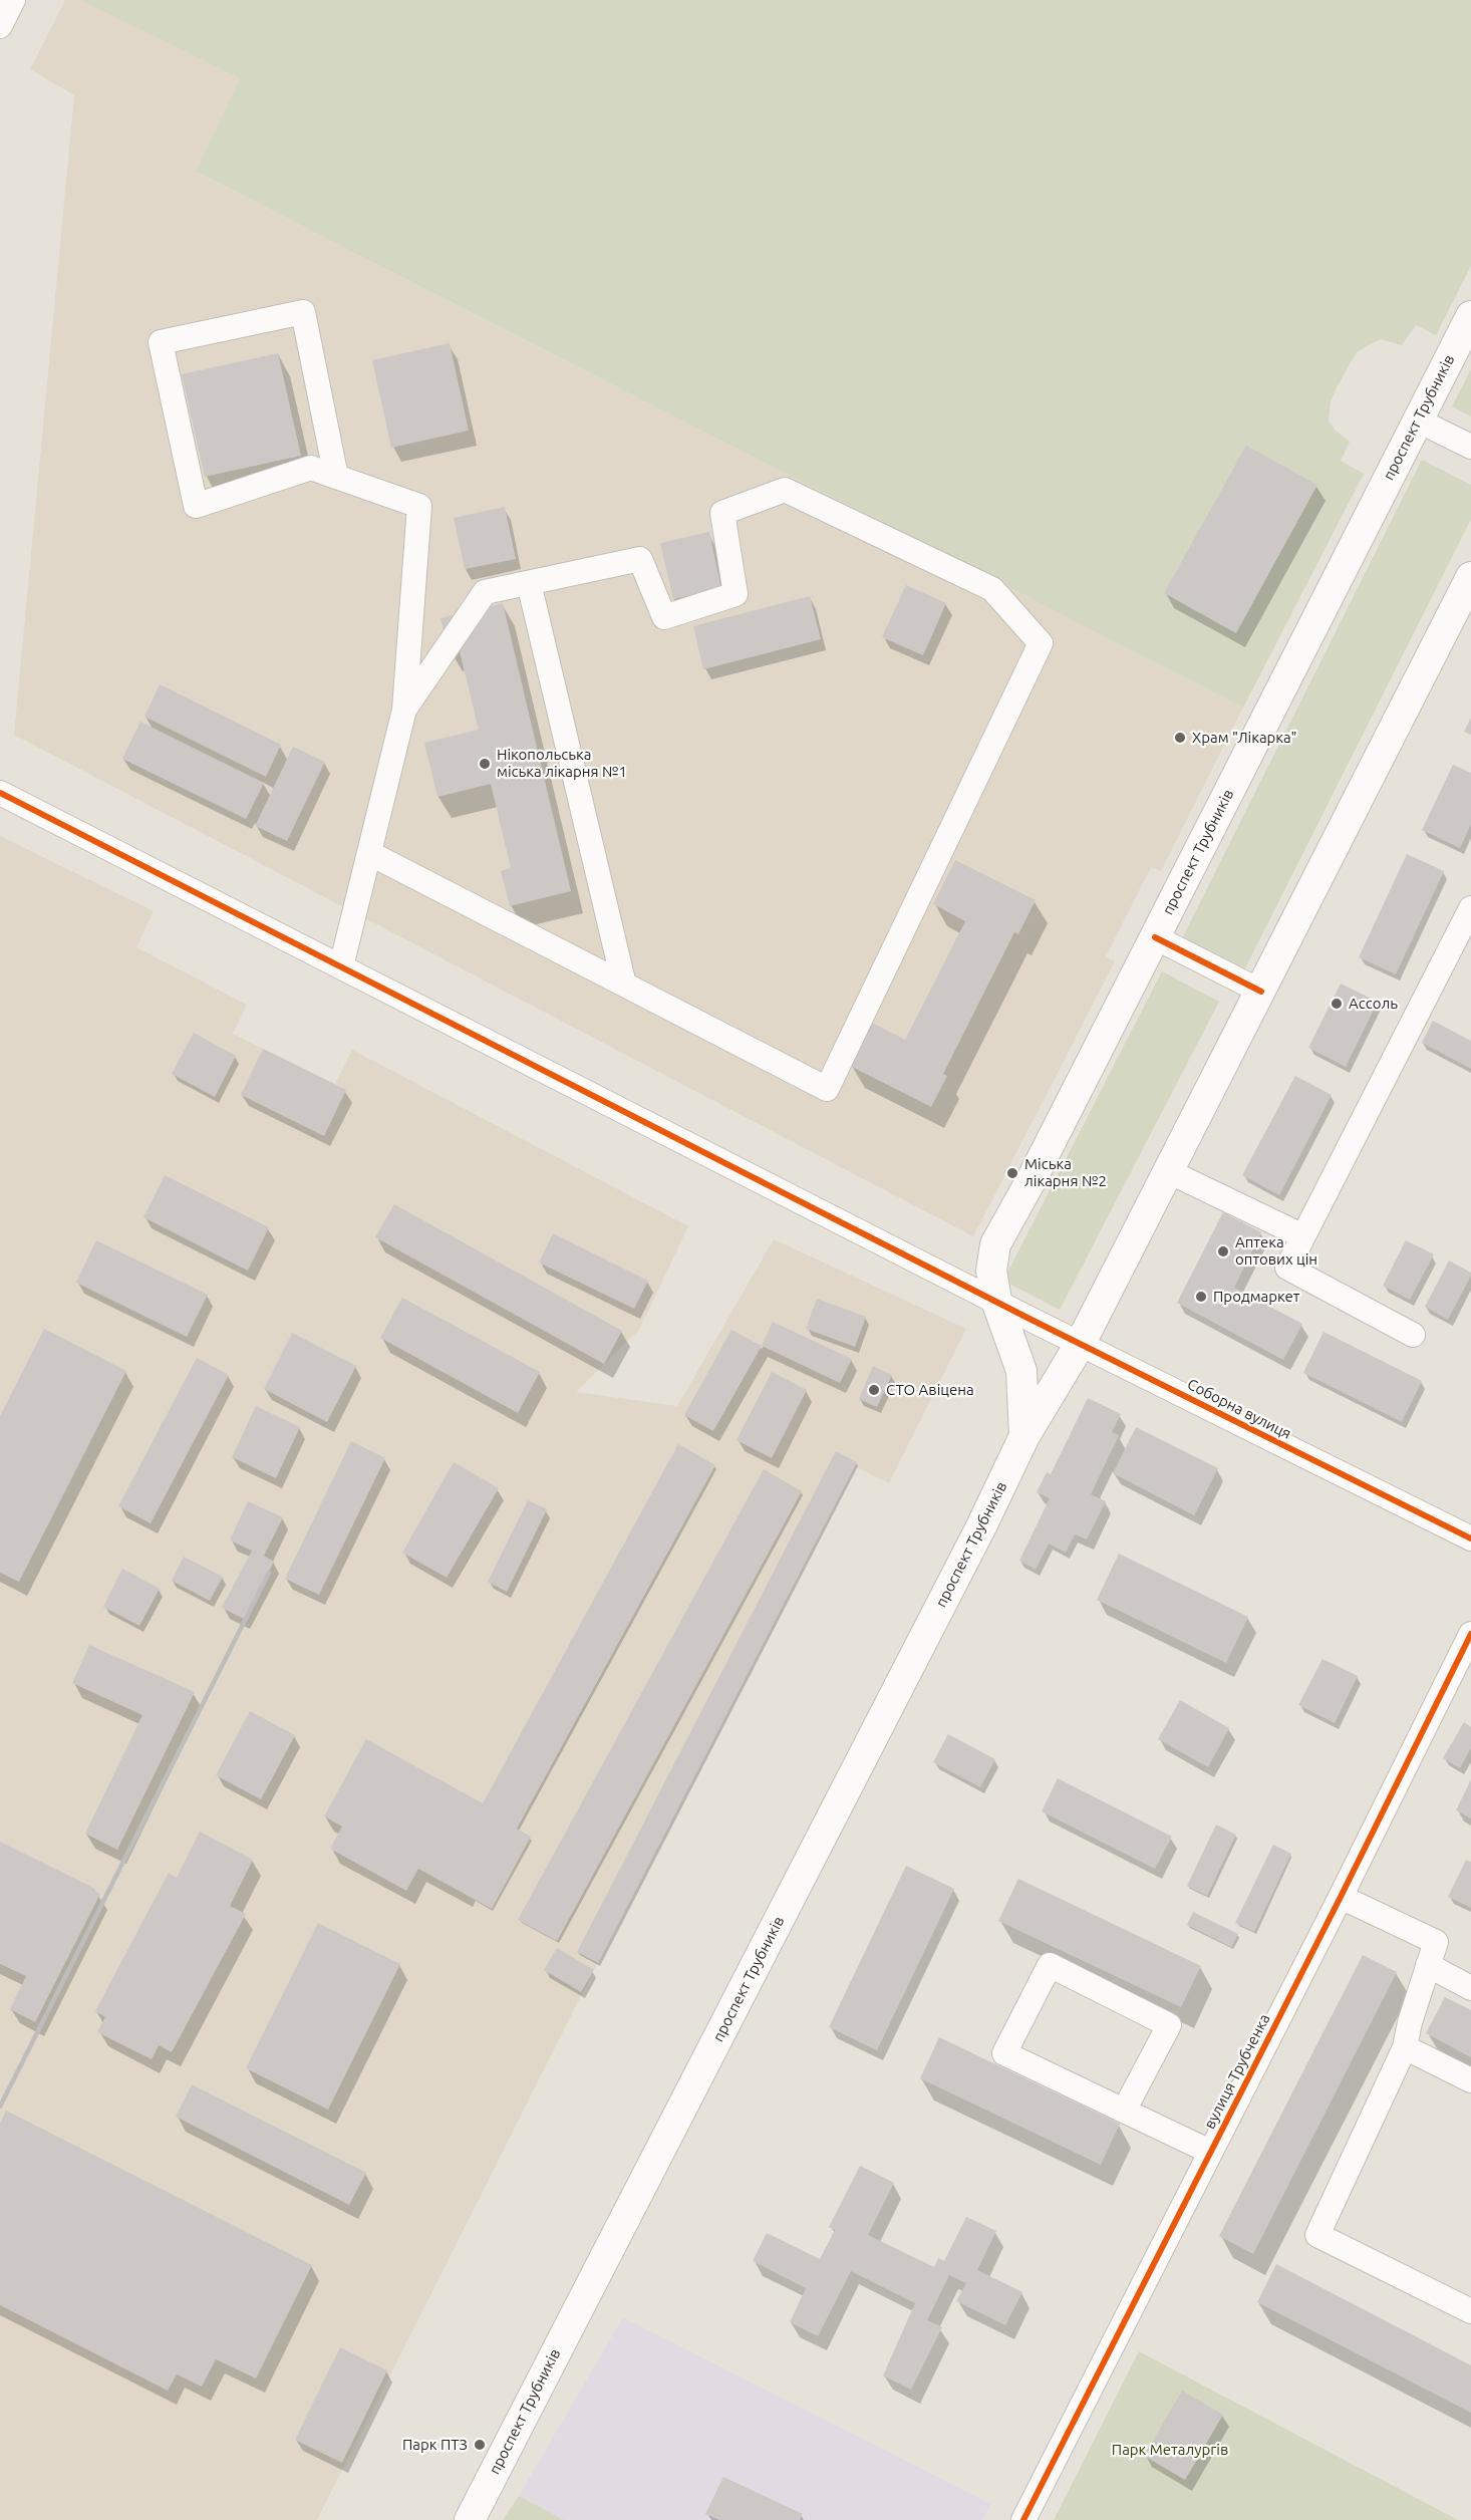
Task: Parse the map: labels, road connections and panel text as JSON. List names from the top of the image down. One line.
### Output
{"streets":{"main road":["проспект Трубників"],"street":["Соборна вулиця","вулиця Трубченка"]},"crossings":[["проспект Трубників","Соборна вулиця"]],"parks":["Парк Металургів"],"places":["Храм \"Лікарка\"","Нікопольська міська лікарня №1","Ассоль","Міська лікарня №2","Аптека оптових цін","Продмаркет","СТО Авіцена","Парк ПТЗ"]}
